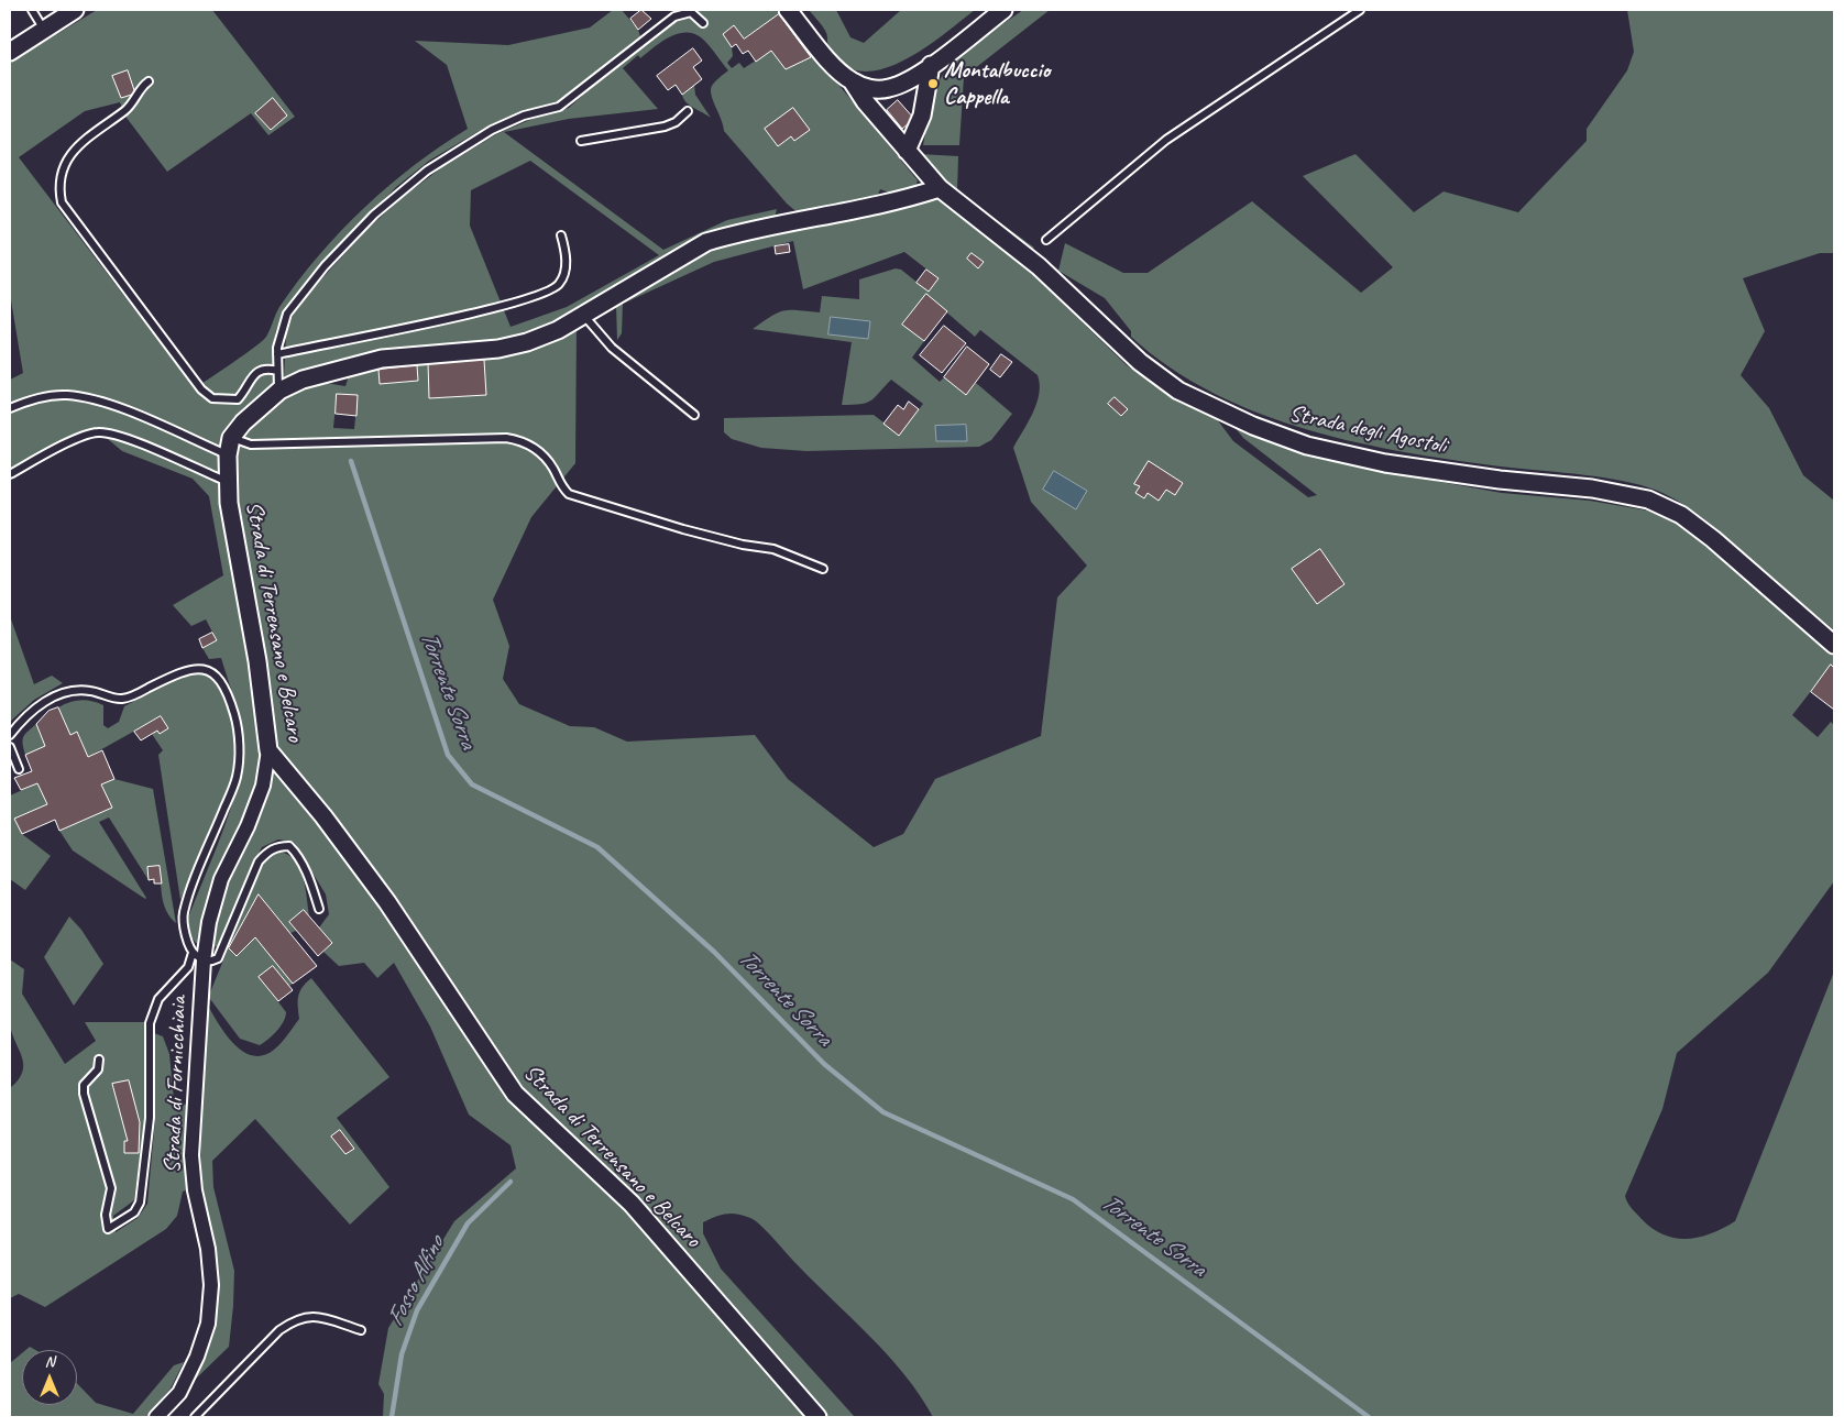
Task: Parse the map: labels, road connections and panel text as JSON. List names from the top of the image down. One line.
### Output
{"streets":{"street":["Strada degli Agostoli","Strada di Terrensano e Belcaro","Strada di Fornicchiaia"]},"crossings":[["Strada di Terrensano e Belcaro","Strada di Fornicchiaia"]],"water":["Torrente Sorra","Fosso Alfino"],"places":["Montalbuccio Cappella"],"north":"top"}
